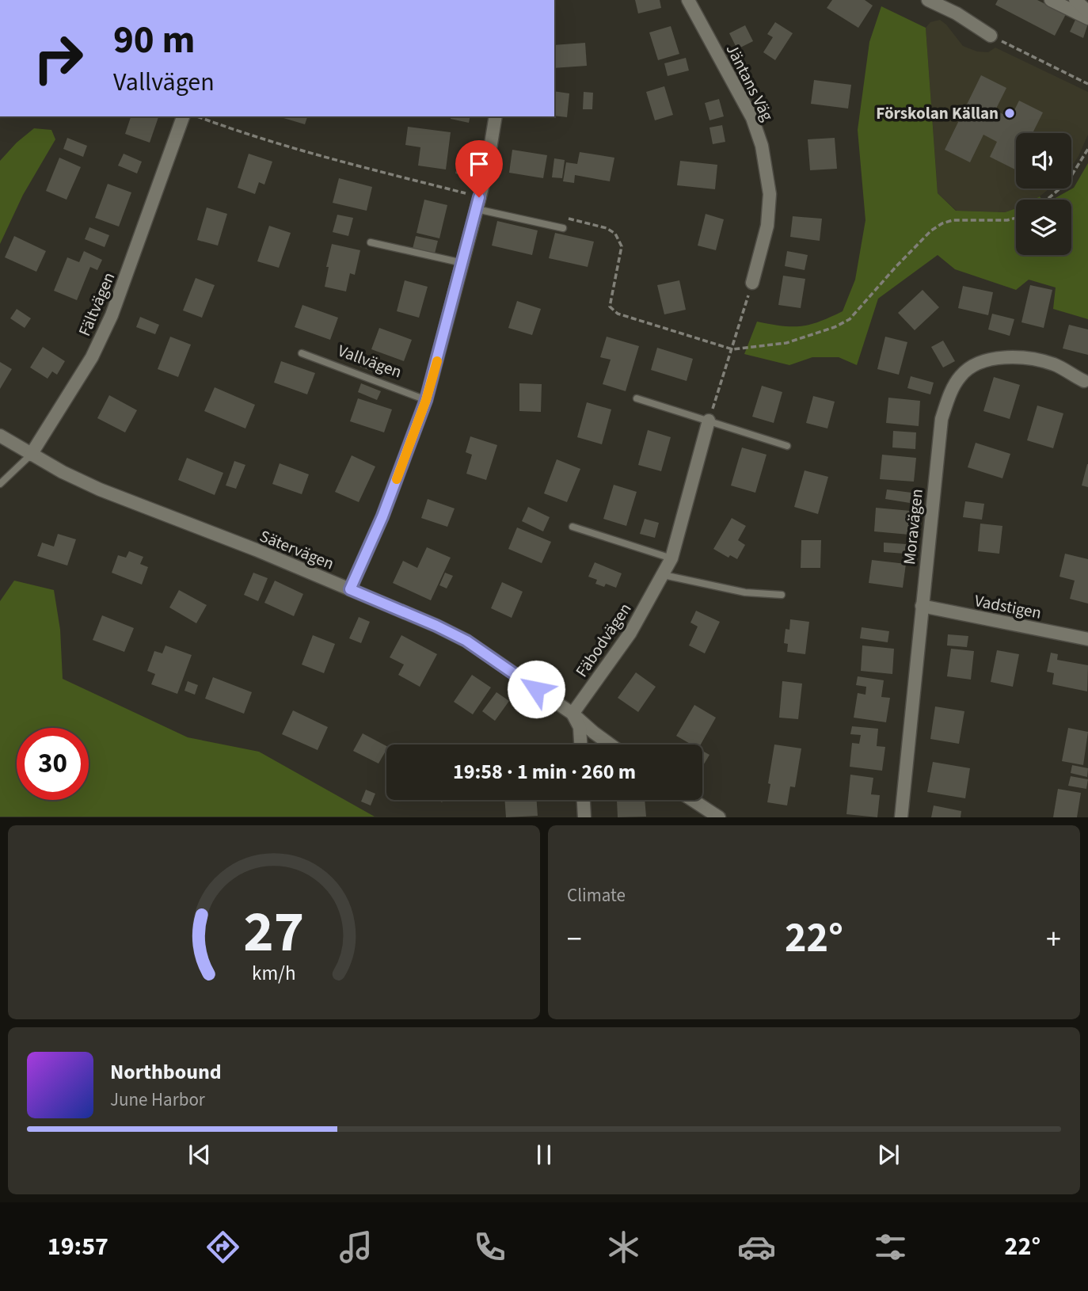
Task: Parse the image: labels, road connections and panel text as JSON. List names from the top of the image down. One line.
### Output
{"streets":{"street":["Jäntans Väg","Fältvägen","Moravägen","Sätervägen","Vadstigen","Fäbodvägen"],"lane":["Vallvägen"]},"crossings":[["Fältvägen","Sätervägen"],["Moravägen","Vadstigen"],["Sätervägen","Fäbodvägen"]],"places":["Förskolan Källan"],"page":{"turn":["90 m","Vallvägen"],"limit":"30","trip":"19:58 · 1 min · 260 m","tile":"Climate","heat":["−","22°","+"],"song":["Northbound","June Harbor"],"tabs":["19:57","22°"],"gauge":["27","km/h"]}}
